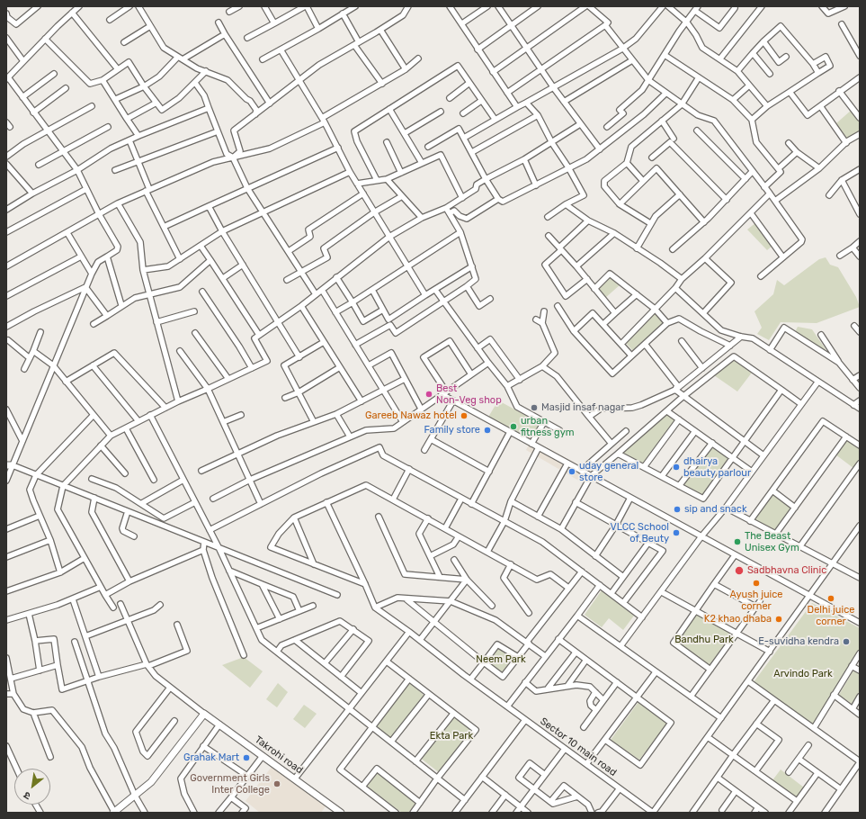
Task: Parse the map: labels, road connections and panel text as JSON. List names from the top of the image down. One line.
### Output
{"streets":{"street":["Sector 10 main road","Takrohi road"]},"parks":["Bandhu Park","Neem Park","Arvindo Park","Ekta Park"],"places":["Best Non-Veg shop","Masjid insaf nagar","Gareeb Nawaz hotel","urban fitness gym","Family store","dhairya beauty parlour","uday general store","sip and snack","VLCC School of Beuty","The Beast Unisex Gym","Sadbhavna Clinic","Ayush juice corner","Delhi juice corner","K2 khao dhaba","E-suvidha kendra","Grahak Mart","Government Girls Inter College"],"north":"bottom left"}
